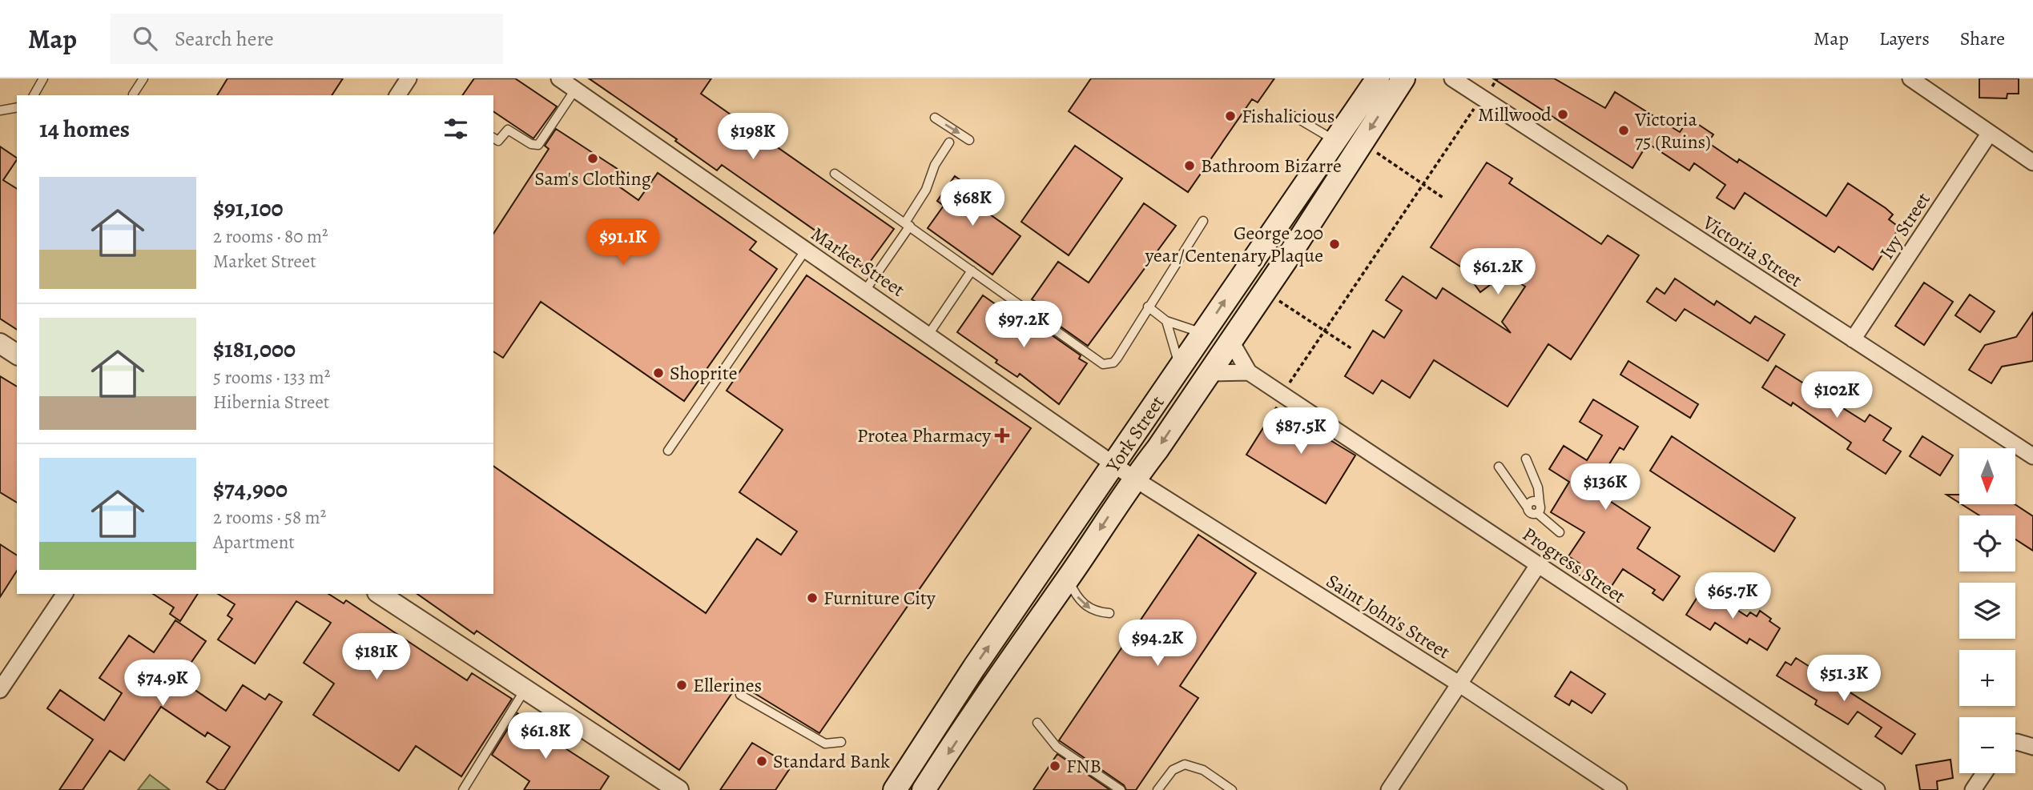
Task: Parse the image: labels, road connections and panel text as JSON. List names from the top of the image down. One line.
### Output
{"streets":{"main road":["York Street"],"street":["Ivy Street","Victoria Street","Market Street","Progress Street","Saint John's Street"]},"crossings":[["Ivy Street","Victoria Street"],["Market Street","York Street"],["Market Street","Saint John's Street"],["York Street","Progress Street"],["York Street","Saint John's Street"]],"places":{"other":["Millwood","Fishalicious","Victoria 75 (Ruins)","Sam's Clothing","Bathroom Bizarre","George 200 year/Centenary Plaque","Shoprite","Furniture City","Ellerines","Standard Bank","FNB"],"health":["Protea Pharmacy"]},"north":"bottom","page":{"header":"Map","search":"Search here","nav":["Map","Layers","Share"],"heading":"14 homes","price":["$198K","$68K","$91.1K","$61.2K","$97.2K","$102K","$87.5K","$136K","$65.7K","$94.2K","$181K","$51.3K","$74.9K","$61.8K"],"list":[{"name":"$91,100","note":"2 rooms · 80 m² · Market Street"},{"name":"$181,000","note":"5 rooms · 133 m² · Hibernia Street"},{"name":"$74,900","note":"2 rooms · 58 m² · Apartment"}],"map_buttons":["+","−"]}}
